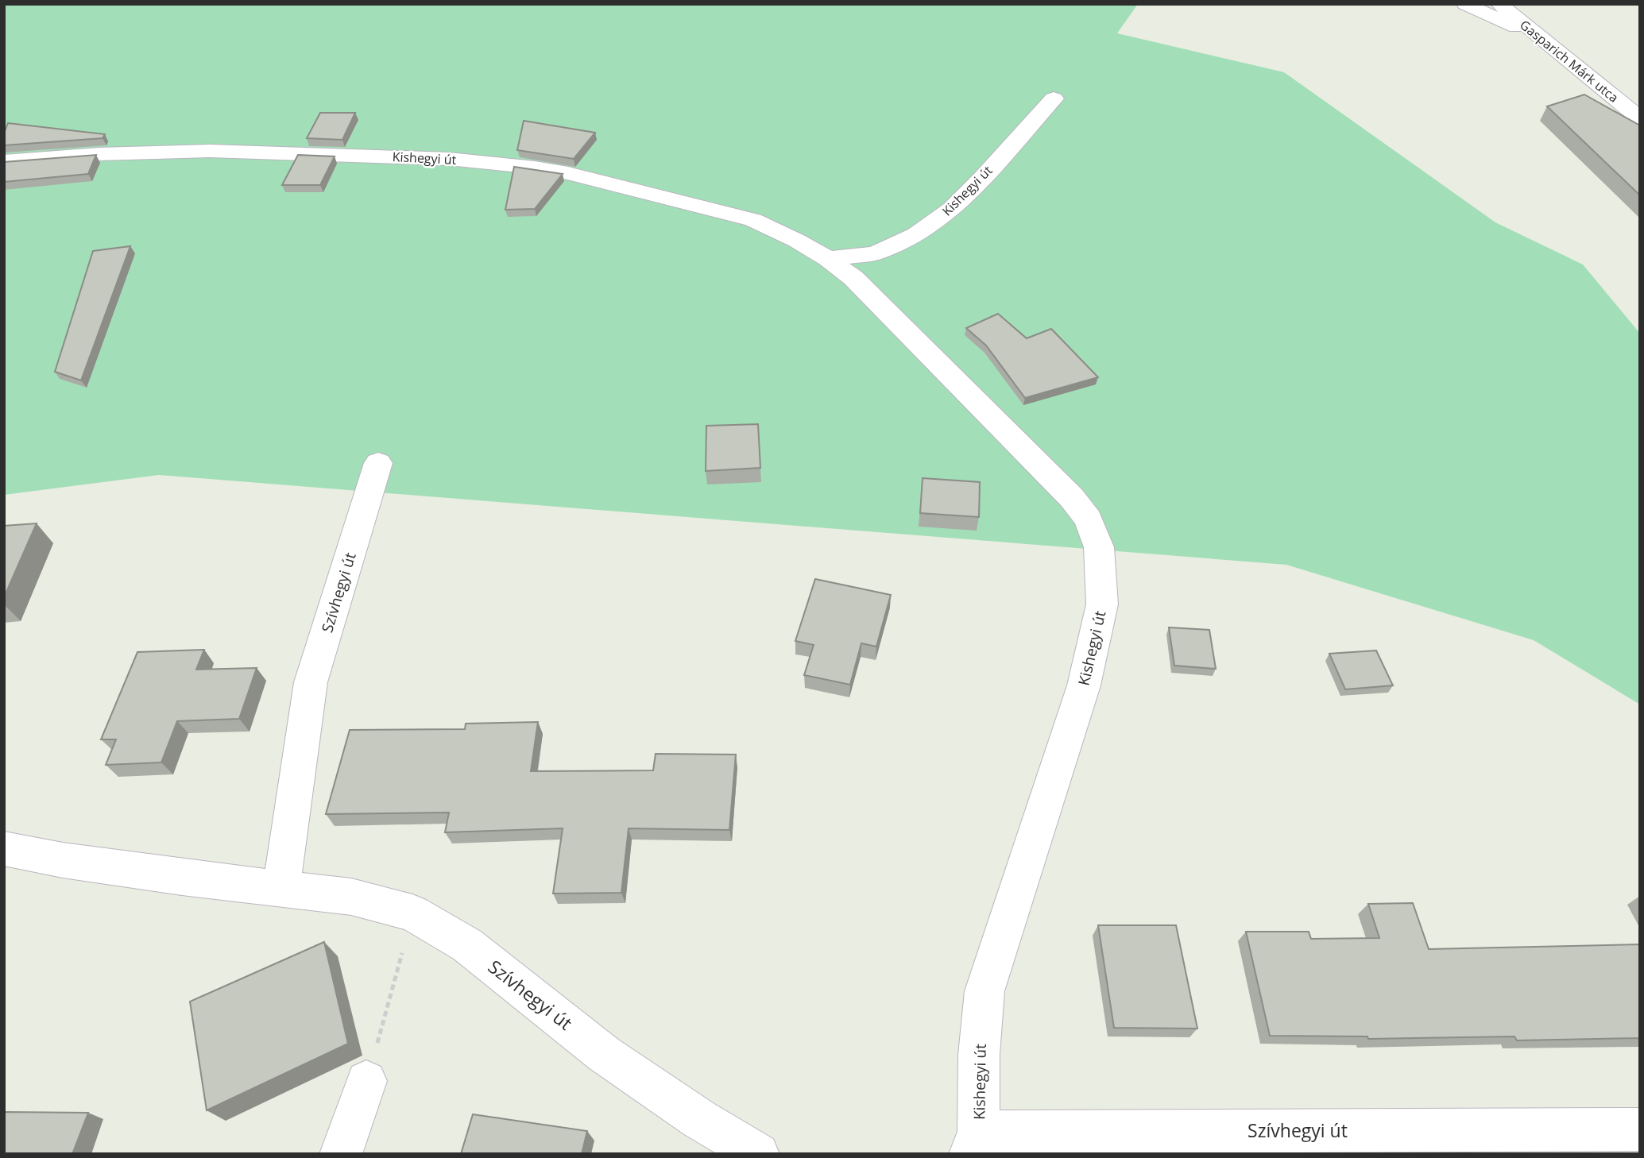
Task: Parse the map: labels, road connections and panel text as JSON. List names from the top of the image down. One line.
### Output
{"streets":{"street":["Gasparich Márk utca","Kishegyi út","Szívhegyi út"]},"crossings":[["Kishegyi út","Szívhegyi út"]]}
